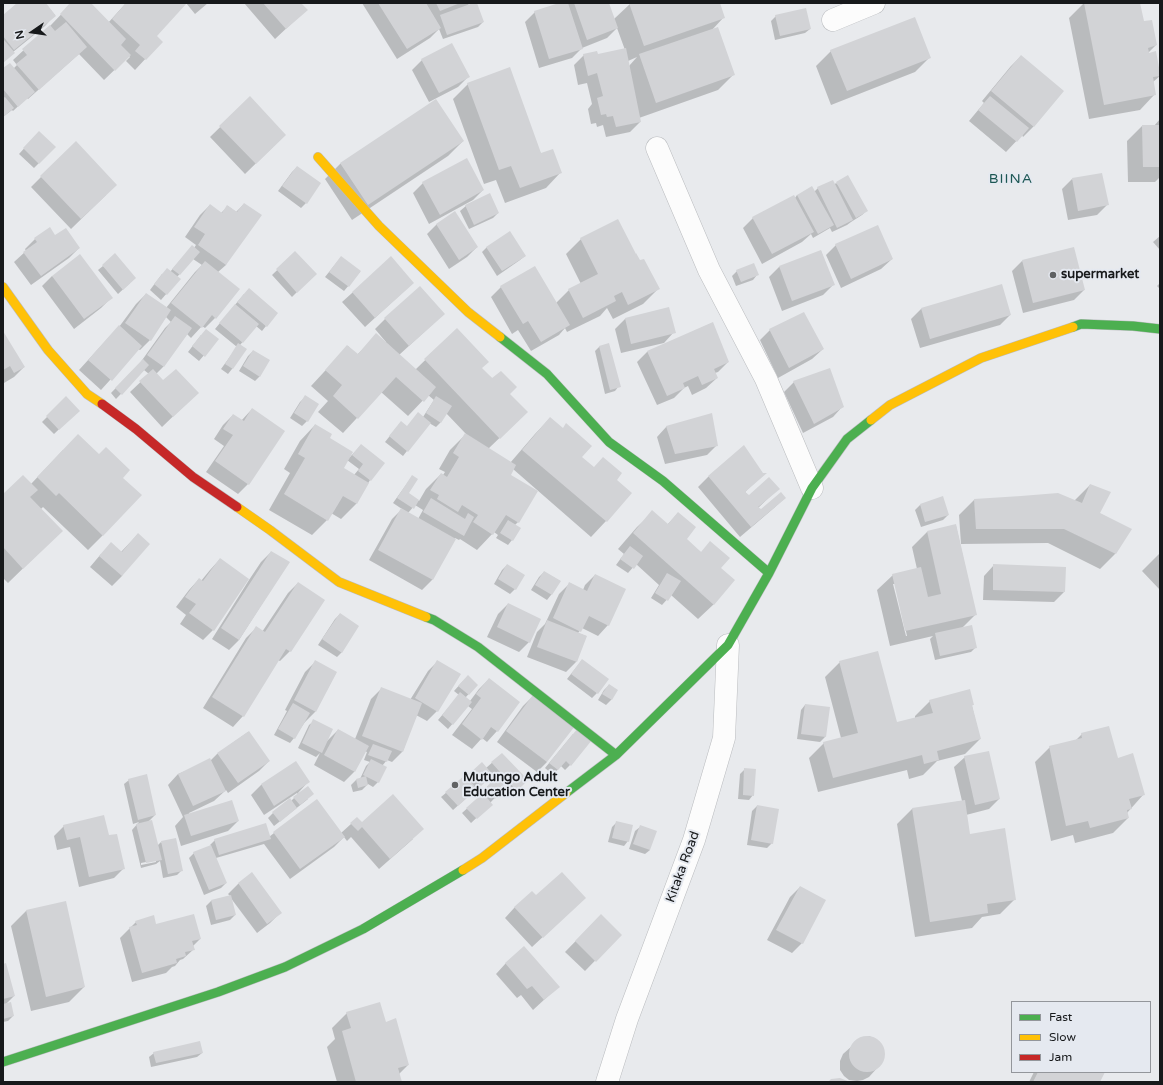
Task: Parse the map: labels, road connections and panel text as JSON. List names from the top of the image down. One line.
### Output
{"streets":{"street":["Kitaka Road"]},"districts":["BIINA"],"places":["supermarket","Mutungo Adult Education Center"],"legend":["Fast","Slow","Jam"],"north":"left"}
